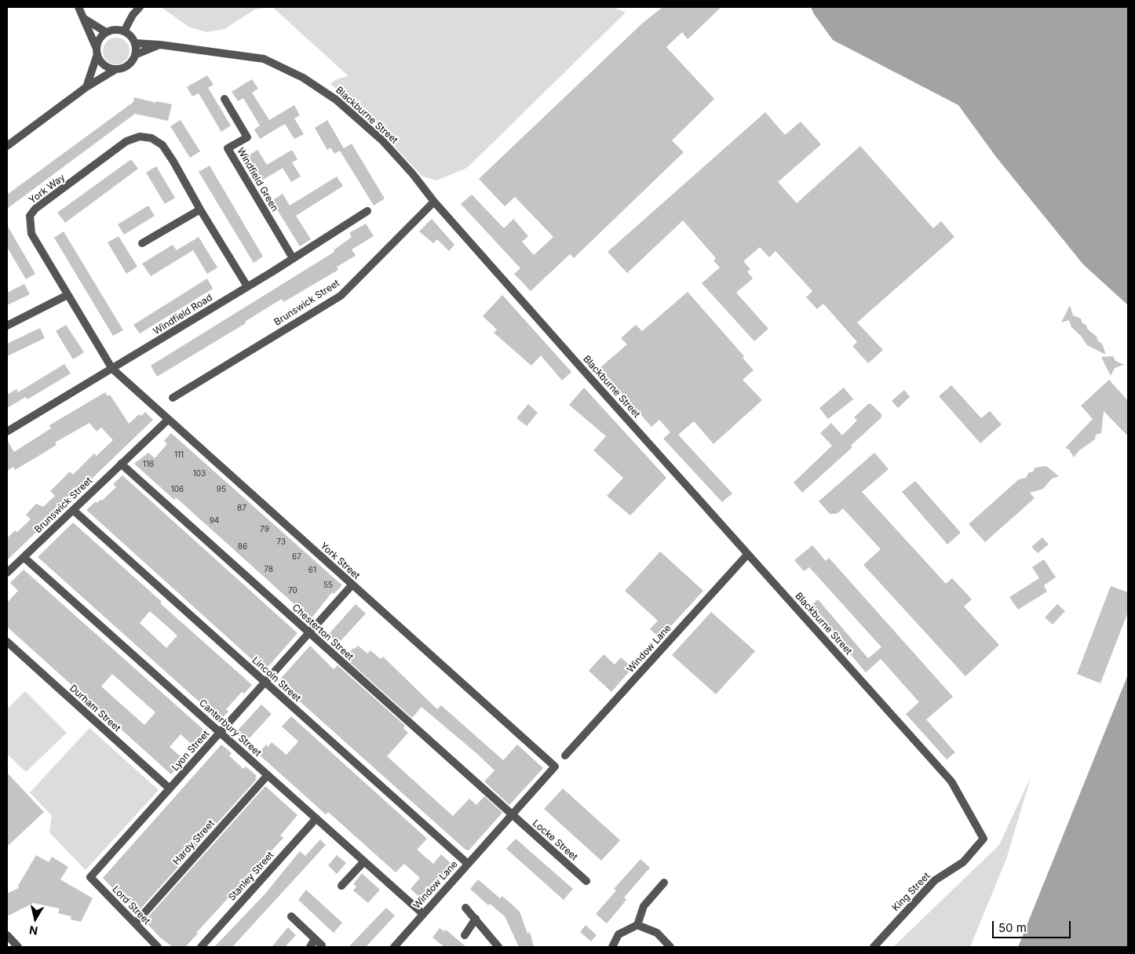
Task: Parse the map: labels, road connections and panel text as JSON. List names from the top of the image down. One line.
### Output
{"streets":{"street":["Blackburne Street","Windfield Green","York Way","Brunswick Street","Windfield Road","York Street","Chesterton Street","Window Lane","Lincoln Street","Durham Street","Canterbury Street","Lyon Street","Locke Street","Hardy Street","Stanley Street","King Street","Lord Street"]},"crossings":[["Blackburne Street","Brunswick Street"],["Blackburne Street","Window Lane"],["Blackburne Street","King Street"],["Windfield Green","Windfield Road"],["York Way","Windfield Road"],["York Way","York Street"],["Brunswick Street","York Street"],["Brunswick Street","Chesterton Street"],["Brunswick Street","Lincoln Street"],["Brunswick Street","Canterbury Street"],["Windfield Road","York Street"],["York Street","Window Lane"],["York Street","Lyon Street"],["Chesterton Street","Window Lane"],["Chesterton Street","Lyon Street"],["Chesterton Street","Locke Street"],["Window Lane","Lincoln Street"],["Window Lane","Canterbury Street"],["Window Lane","Locke Street"],["Lincoln Street","Lyon Street"],["Durham Street","Lyon Street"],["Canterbury Street","Lyon Street"],["Canterbury Street","Hardy Street"],["Canterbury Street","Stanley Street"],["Lyon Street","Lord Street"],["Hardy Street","Lord Street"]],"house_numbers":["111","116","103","106","95","87","94","79","73","86","67","78","61","55","70"],"scale_bar":"50 m","north":"bottom"}
